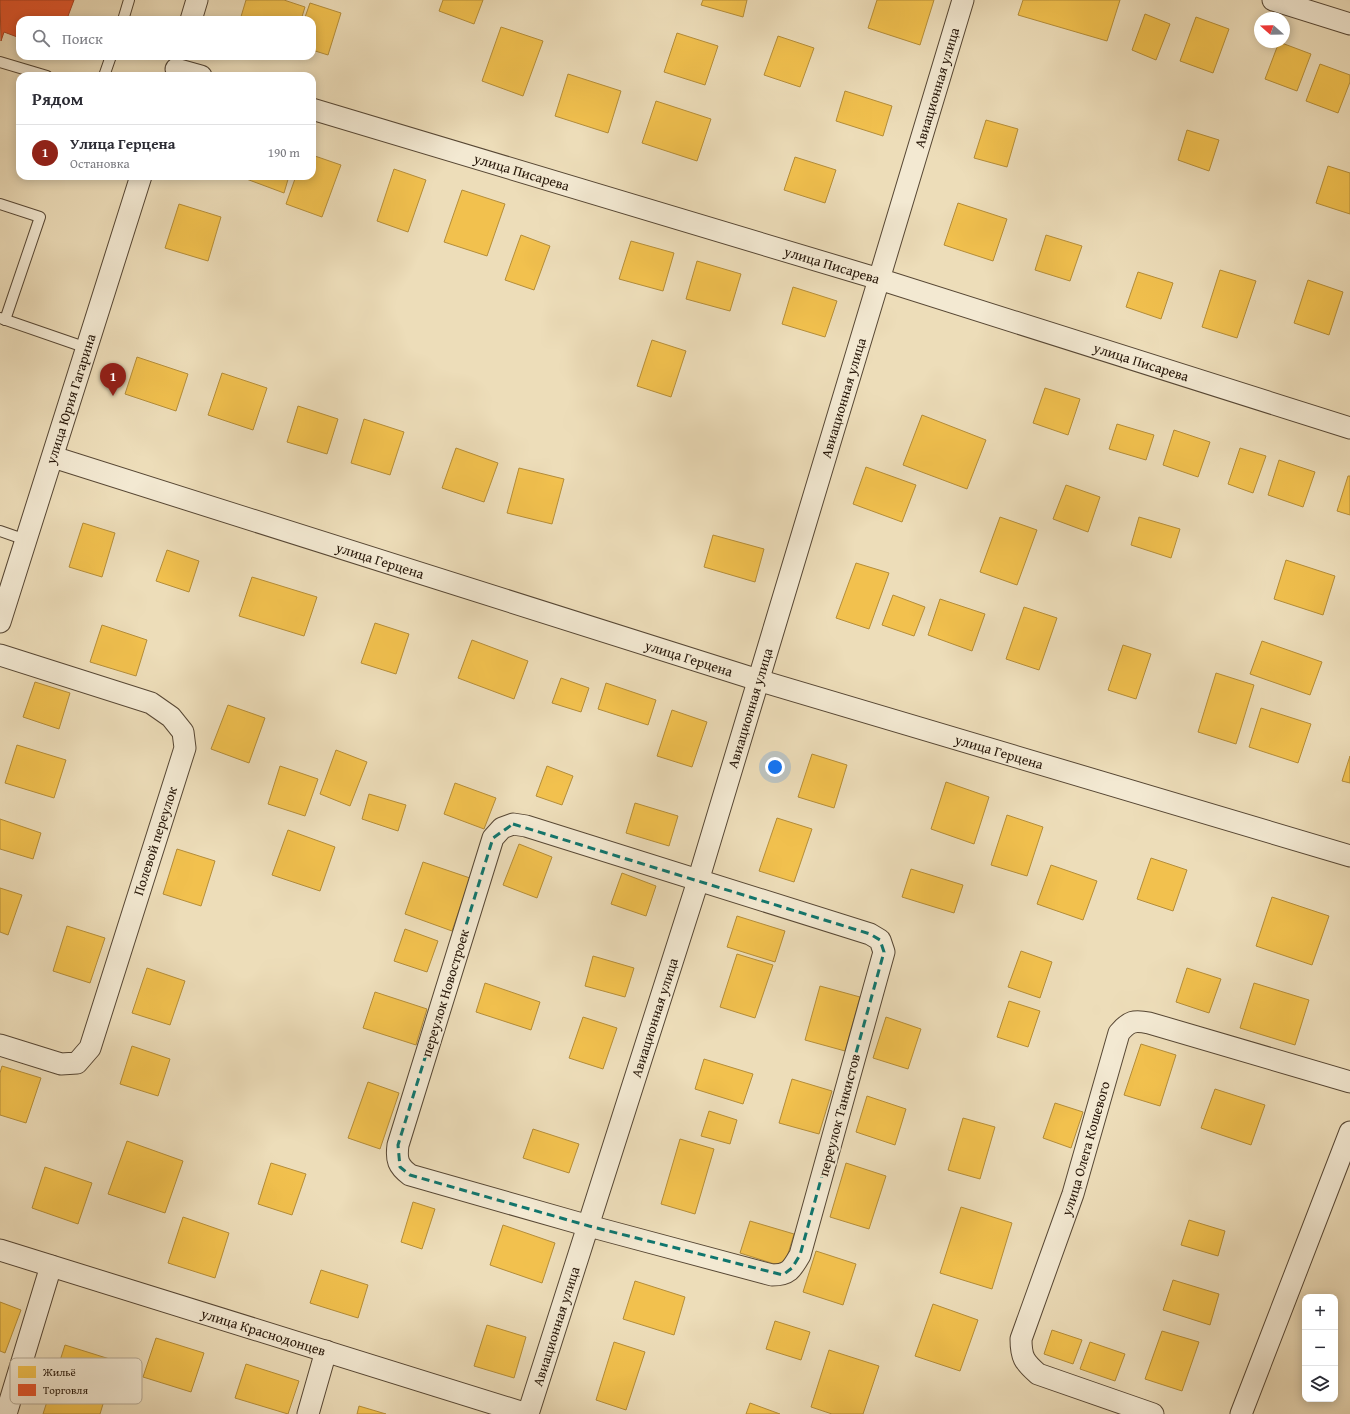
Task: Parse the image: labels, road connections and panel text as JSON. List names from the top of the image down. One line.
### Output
{"streets":{"street":["Авиационная улица","улица Писарева","улица Юрия Гагарина","улица Герцена","Полевой переулок","переулок Новостроек","переулок Танкистов","улица Олега Кошевого","улица Краснодонцев"]},"crossings":[["Авиационная улица","улица Писарева"],["Авиационная улица","улица Герцена"],["Авиационная улица","переулок Новостроек"],["Авиационная улица","переулок Танкистов"],["Авиационная улица","улица Краснодонцев"],["улица Юрия Гагарина","улица Герцена"],["переулок Новостроек","переулок Танкистов"]],"legend":["Жильё","Торговля"],"north":"left","page":{"search":"Поиск","heading":"Рядом","list":[{"mark":"1","name":"Улица Герцена","note":"Остановка","value":"190 m"}],"pins":"1","map_buttons":["+","−"]}}
